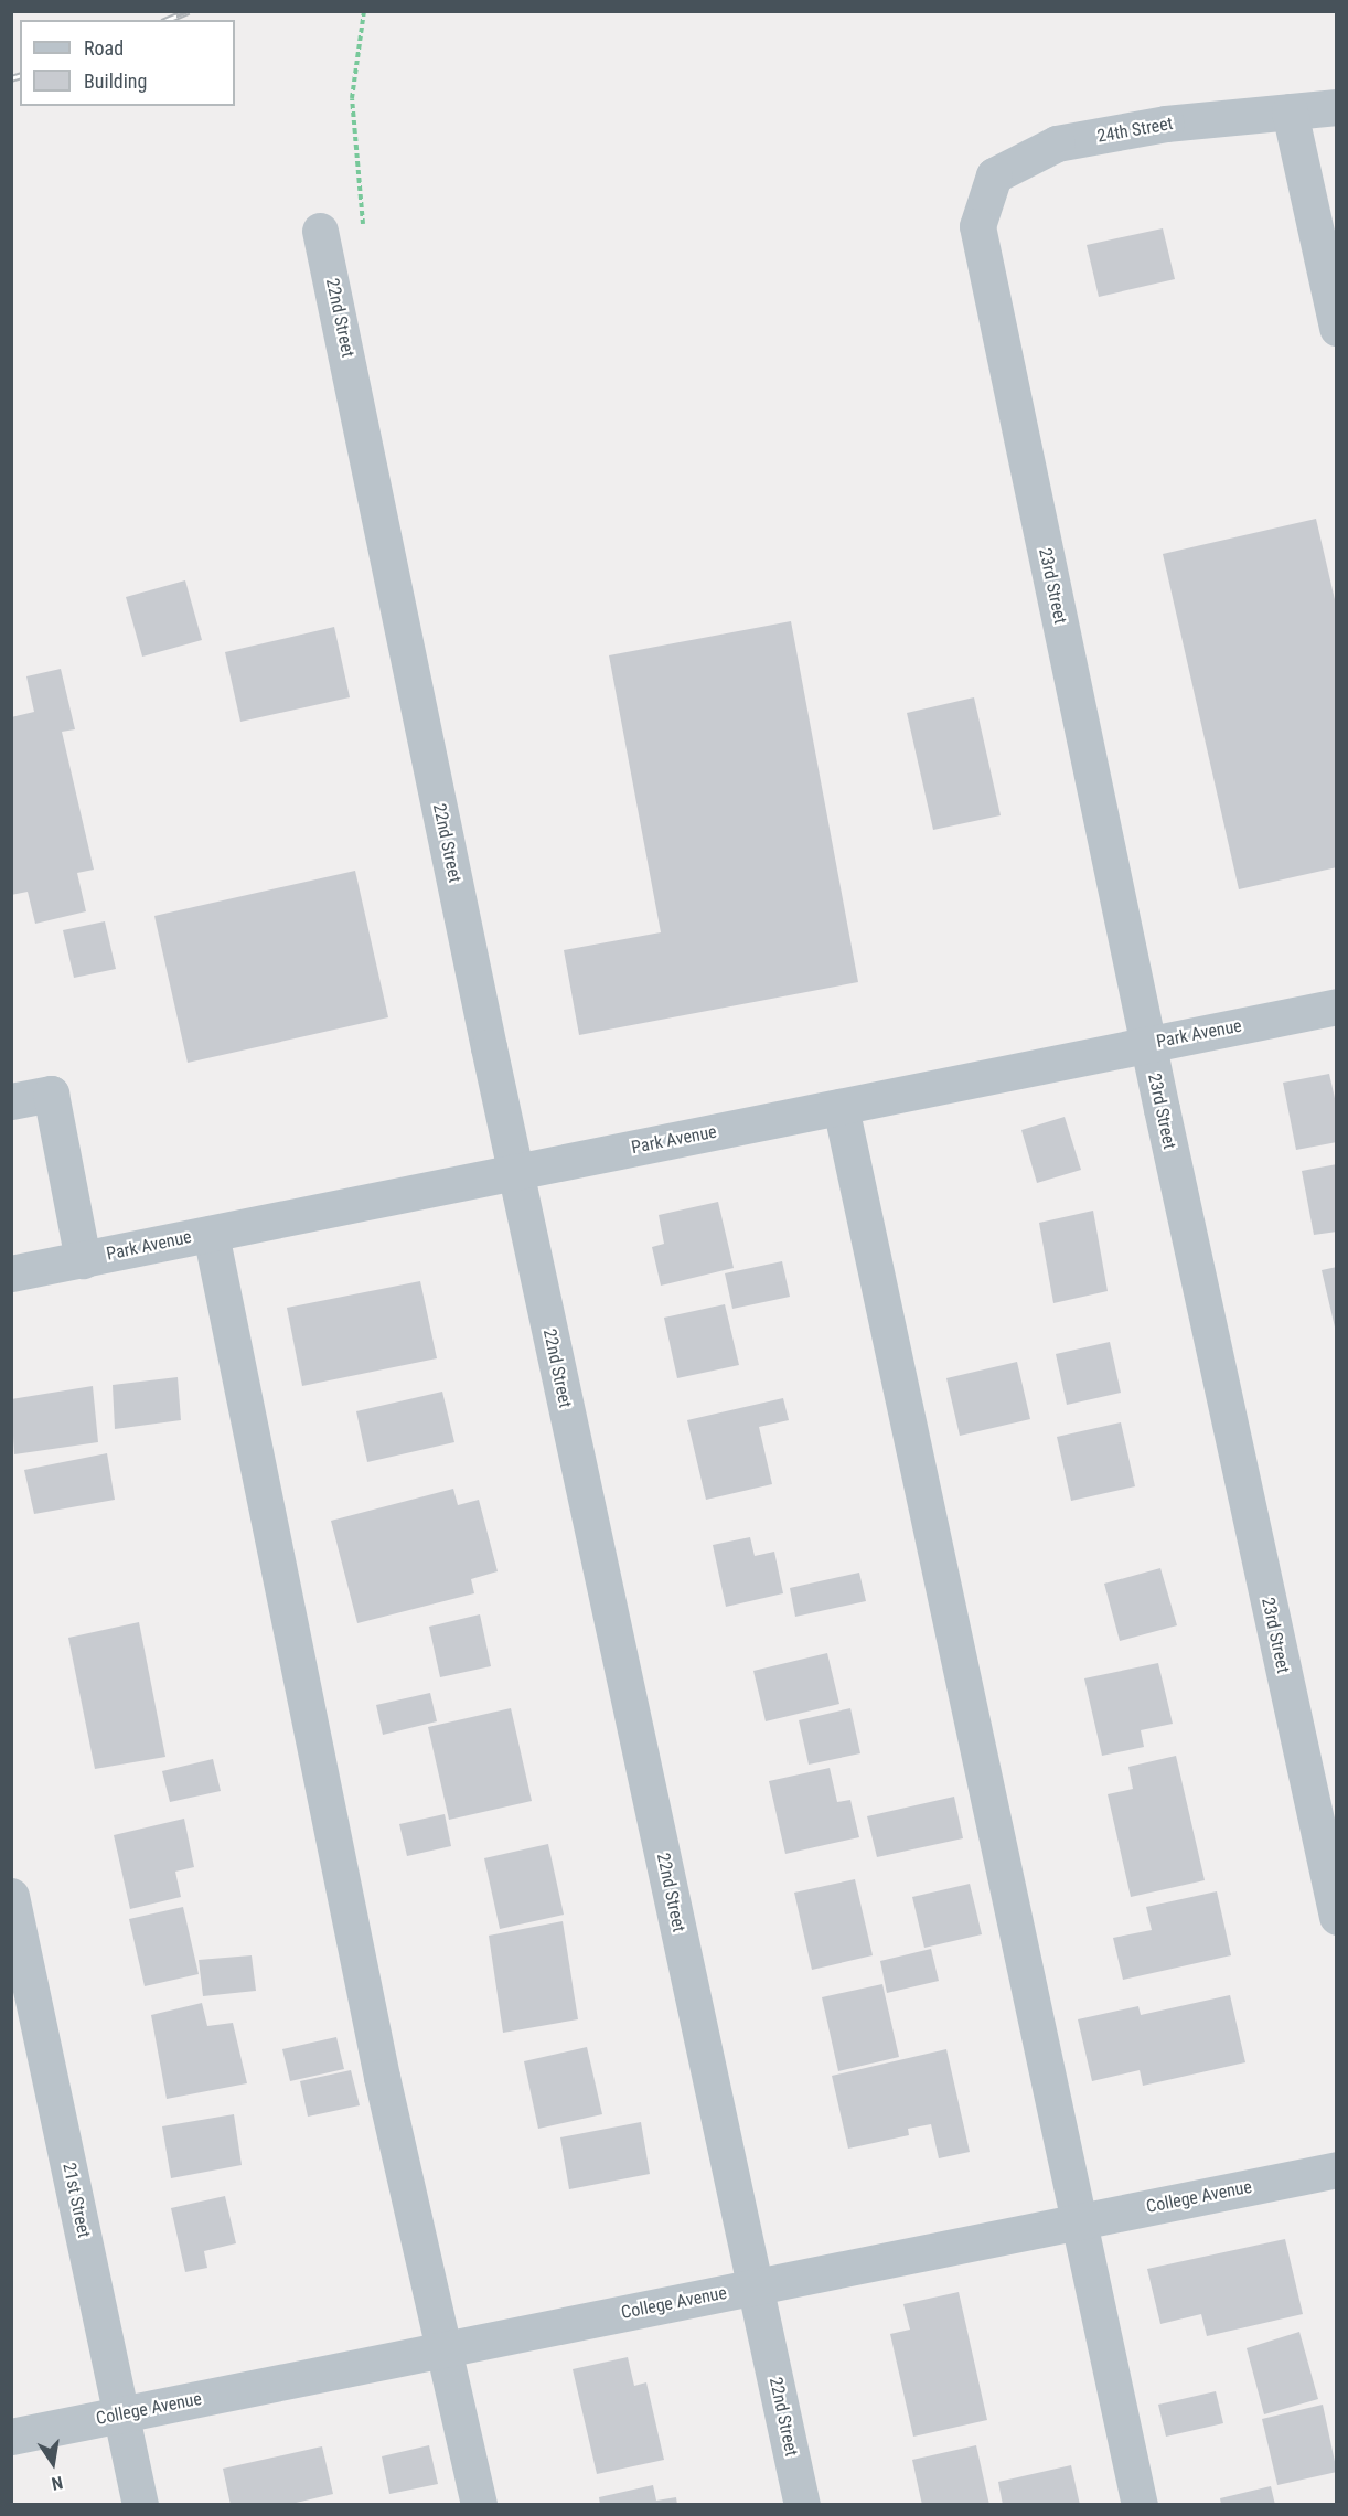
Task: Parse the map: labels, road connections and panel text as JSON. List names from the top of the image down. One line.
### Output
{"streets":{"street":["24th Street","22nd Street","23rd Street","Park Avenue","College Avenue","21st Street"]},"crossings":[["24th Street","23rd Street"],["22nd Street","Park Avenue"],["22nd Street","College Avenue"],["23rd Street","Park Avenue"],["College Avenue","21st Street"]],"legend":["Road","Building"],"north":"bottom"}
